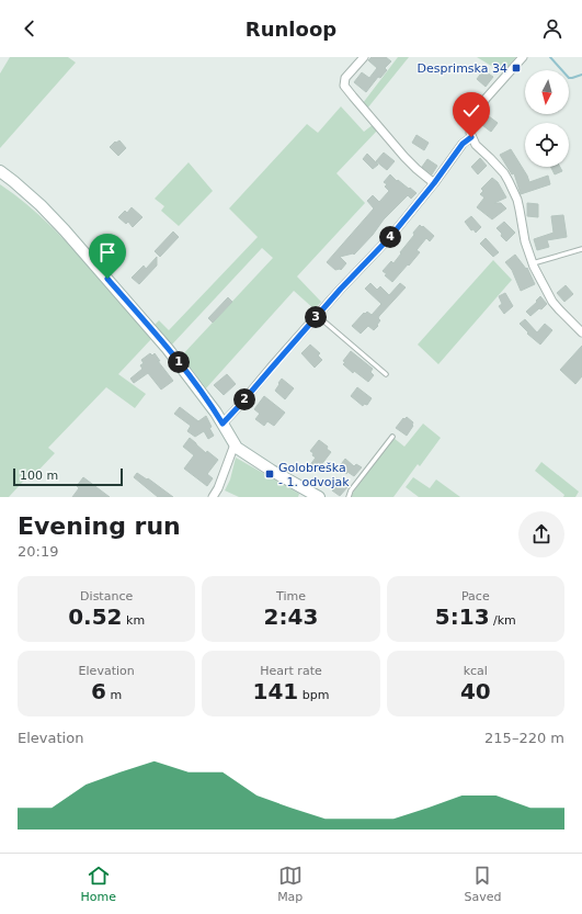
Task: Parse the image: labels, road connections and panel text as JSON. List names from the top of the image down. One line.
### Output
{"places":{"transit":["Desprimska 34","Golobreška - 1. odvojak"]},"scale_bar":"100 m","north":"bottom","page":{"header":"Runloop","pins":["4","3","1","2"],"scale":"100 m","heading":["Evening run","20:19"],"stats":[["Distance","0.52 km"],["Time","2:43"],["Pace","5:13 /km"],["Elevation","6 m"],["Heart rate","141 bpm"],["kcal","40"]],"chart":["Elevation","215–220 m"],"tabs":["Home","Map","Saved"]}}
